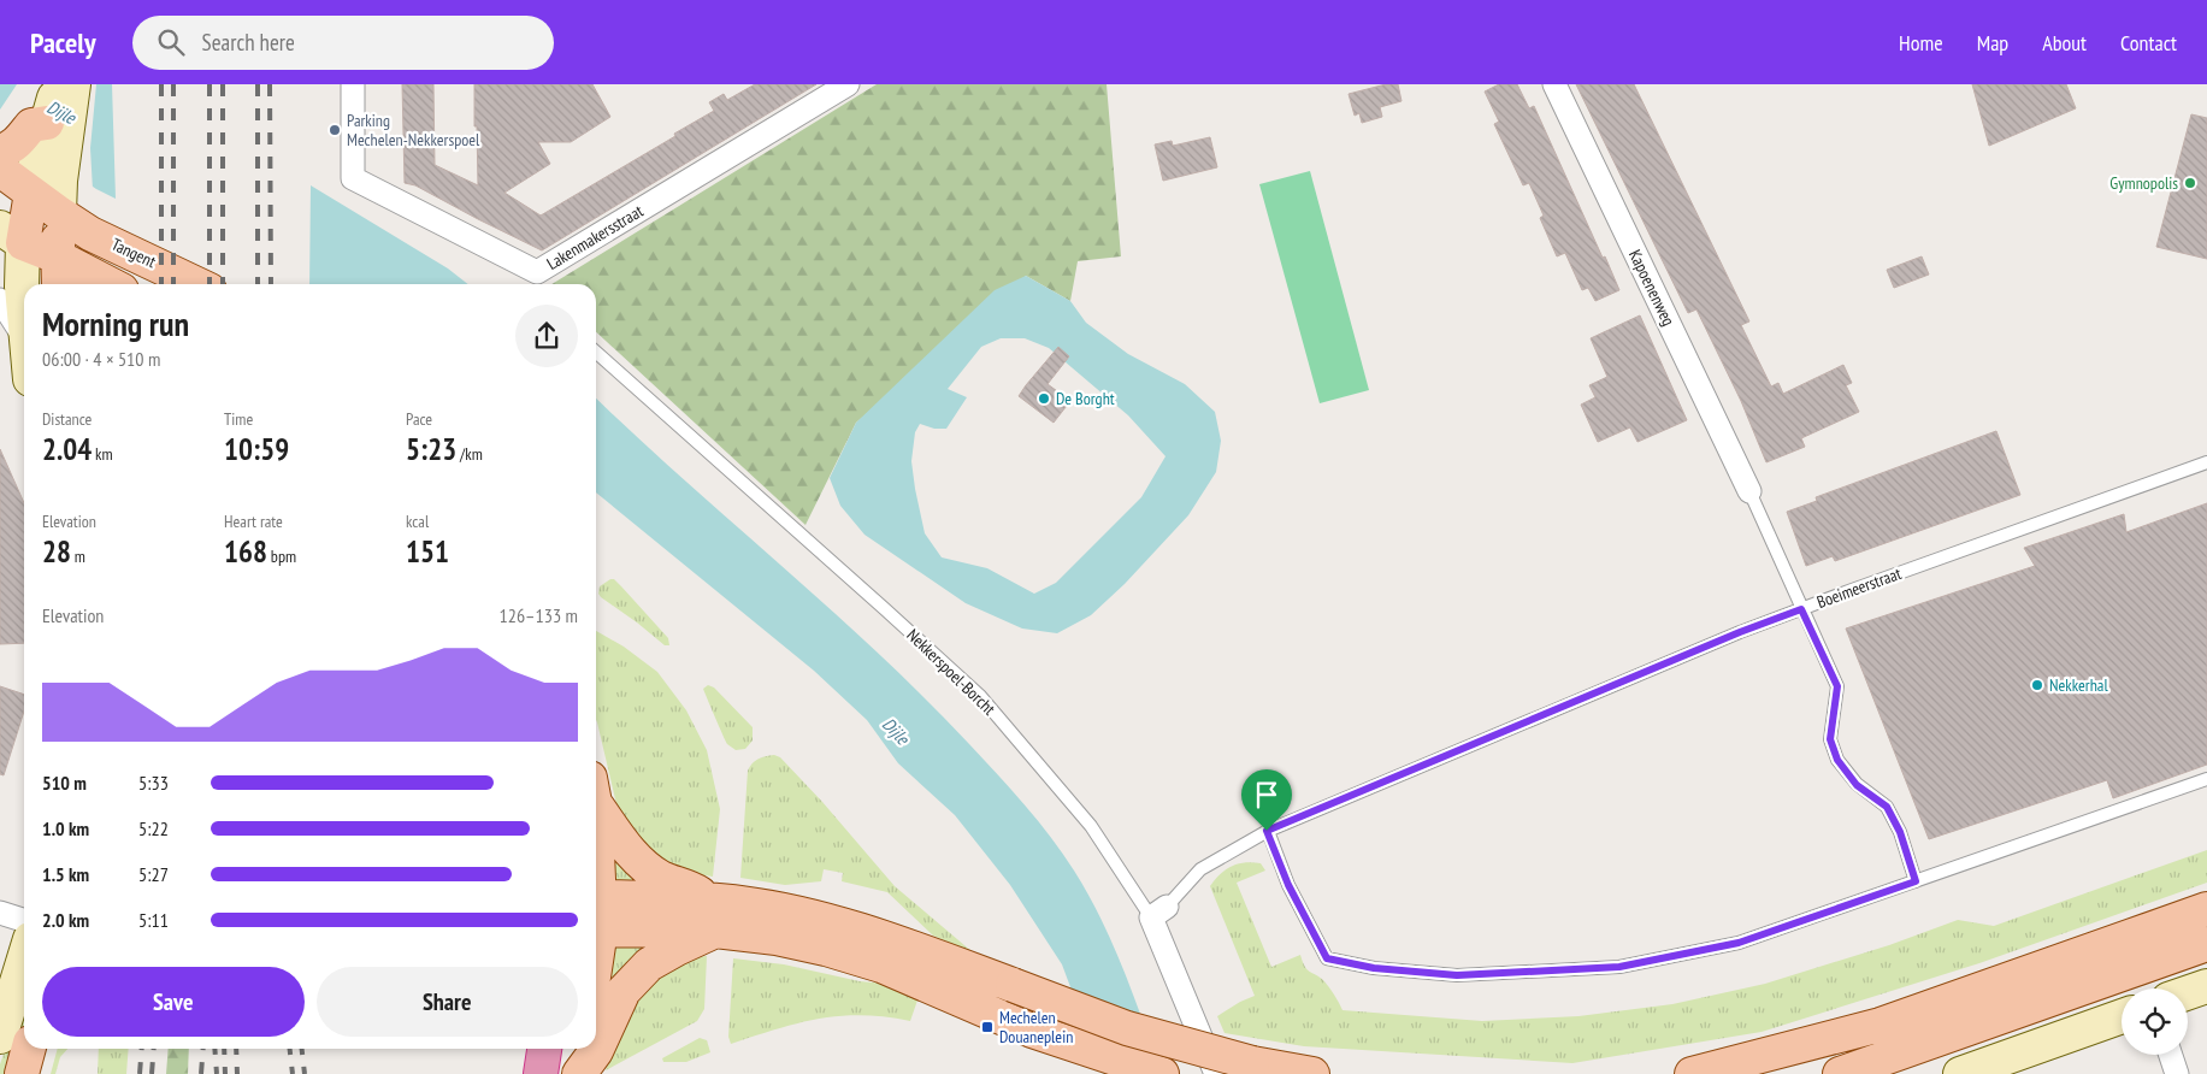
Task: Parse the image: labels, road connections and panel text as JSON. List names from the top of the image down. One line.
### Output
{"streets":{"main road":["Tangent"],"street":["Lakenmakersstraat","Kapoenenweg","Nekkerspoel-Borcht"],"lane":["Boeimeerstraat"]},"crossings":[["Boeimeerstraat","Nekkerspoel-Borcht"]],"water":["Dijle"],"places":{"other":["Parking Mechelen-Nekkerspoel","Gymnopolis","De Borght","Nekkerhal"],"transit":["Mechelen Douaneplein"]},"page":{"header":"Pacely","search":"Search here","nav":["Home","Map","About","Contact"],"heading":["Morning run","06:00 · 4 × 510 m"],"stats":[["Distance","2.04 km"],["Time","10:59"],["Pace","5:23 /km"],["Elevation","28 m"],["Heart rate","168 bpm"],["kcal","151"]],"chart":["Elevation","126–133 m"],"list":[{"name":"510 m","note":"5:33"},{"name":"1.0 km","note":"5:22"},{"name":"1.5 km","note":"5:27"},{"name":"2.0 km","note":"5:11"}],"buttons":["Save","Share"]}}
